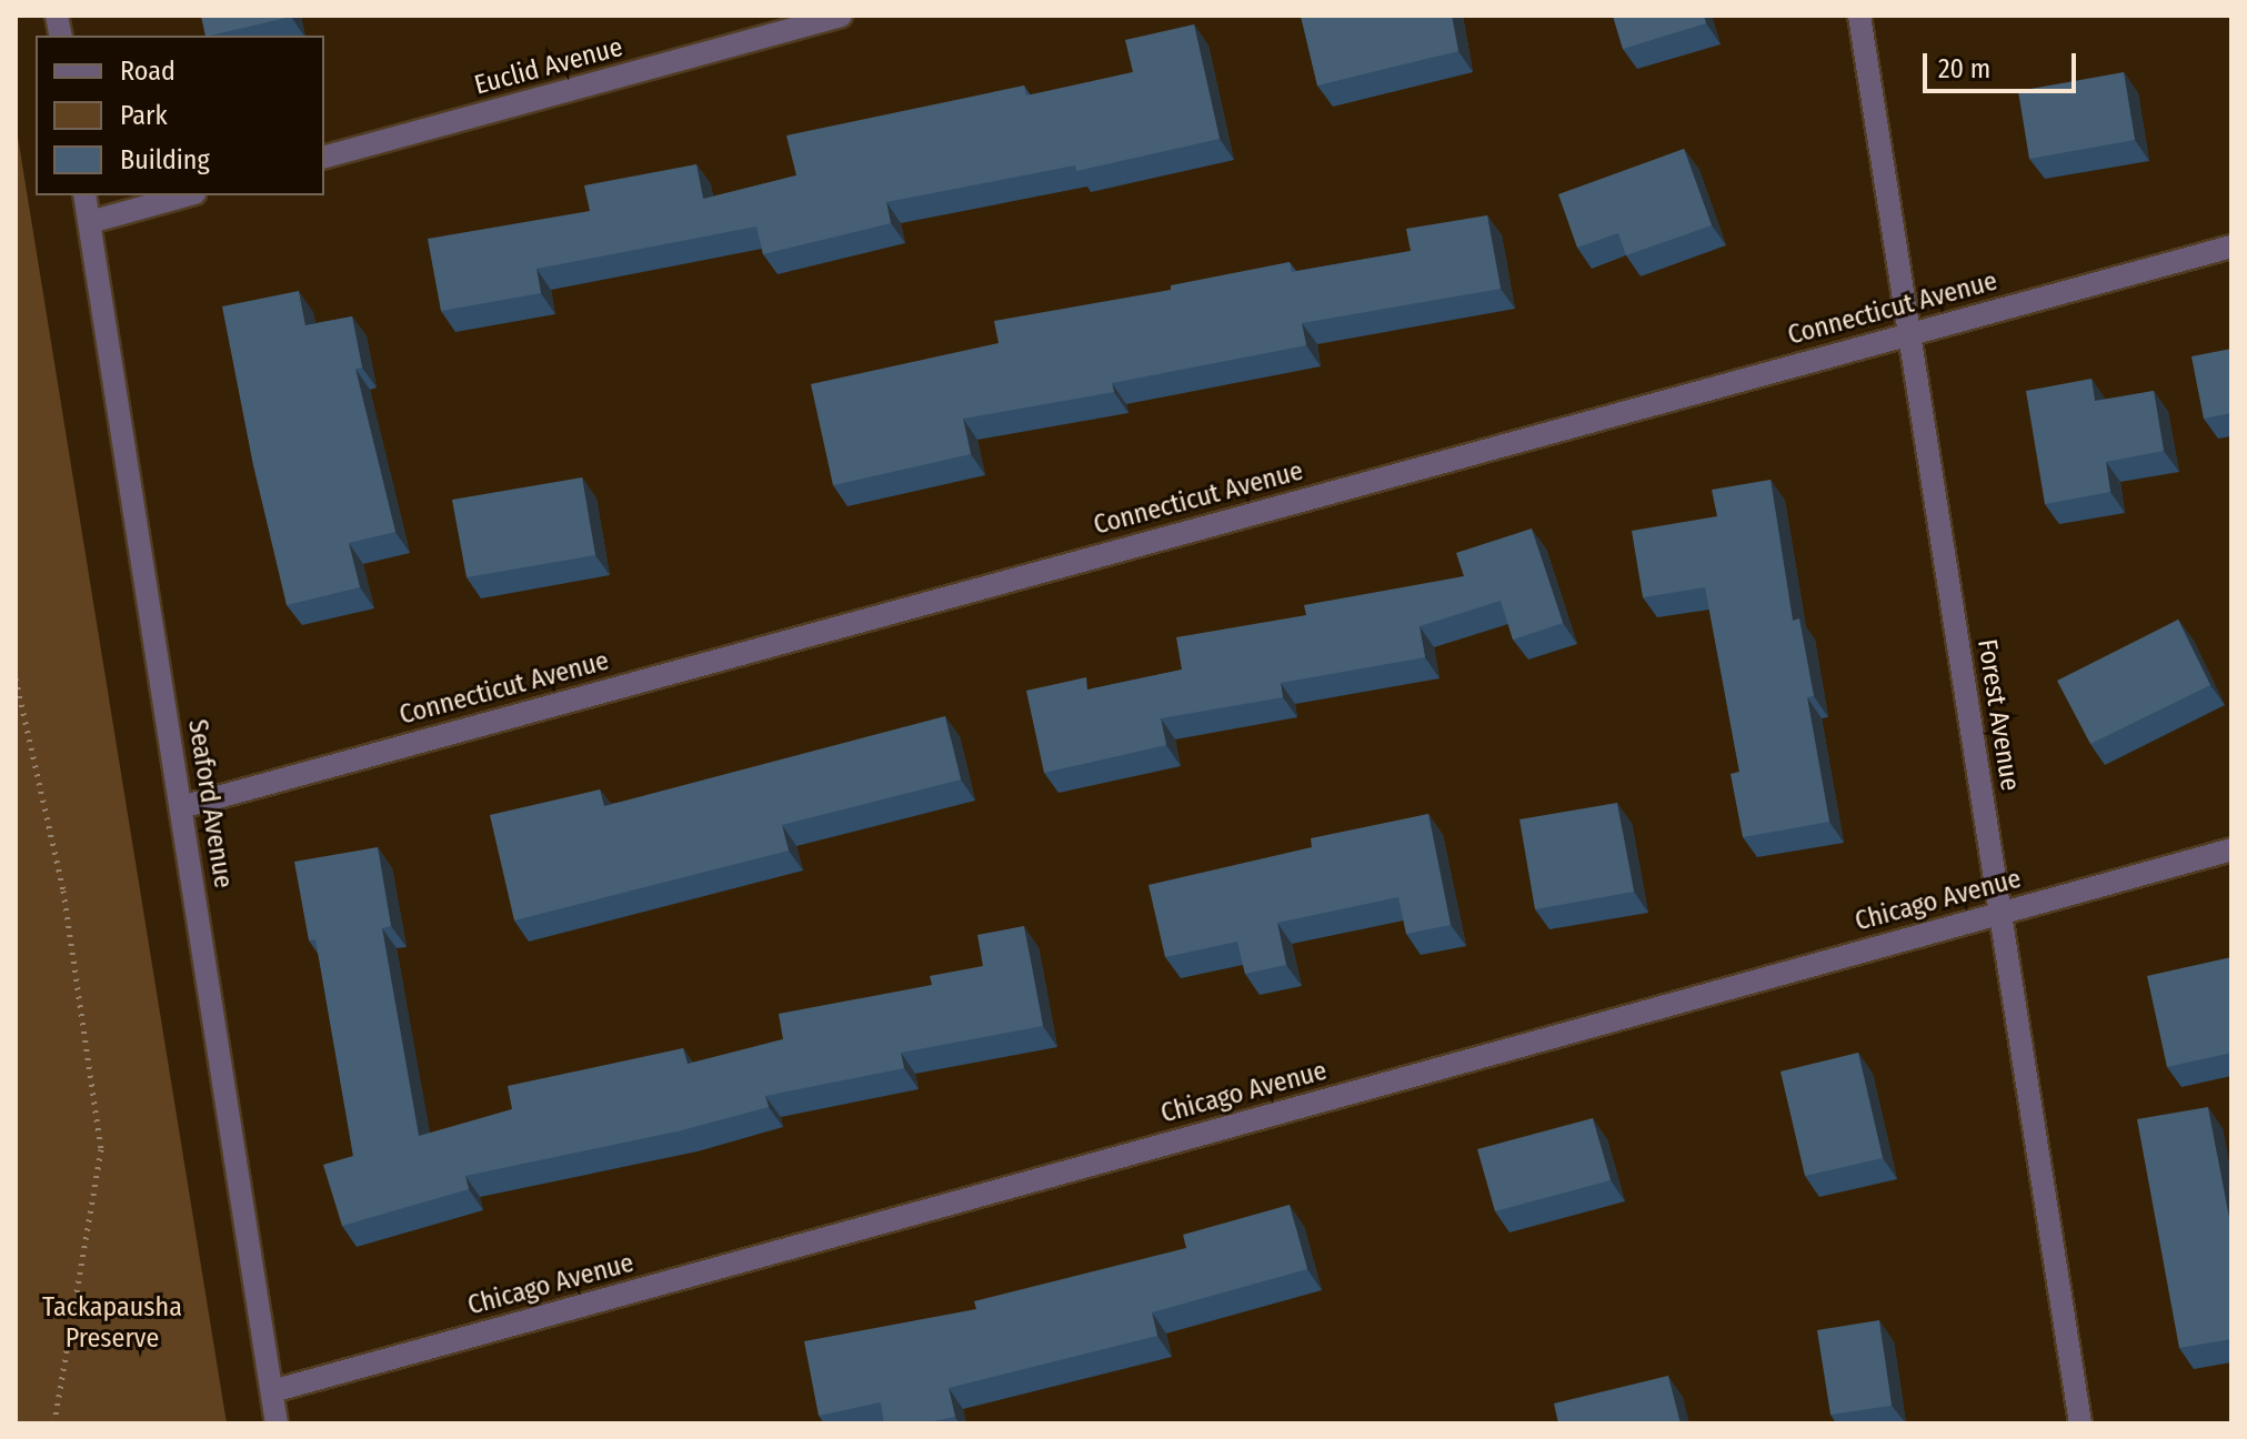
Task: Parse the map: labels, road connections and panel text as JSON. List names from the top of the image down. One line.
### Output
{"streets":{"street":["Euclid Avenue","Connecticut Avenue","Forest Avenue","Seaford Avenue","Chicago Avenue"]},"crossings":[["Connecticut Avenue","Forest Avenue"],["Connecticut Avenue","Seaford Avenue"],["Forest Avenue","Chicago Avenue"],["Seaford Avenue","Chicago Avenue"]],"parks":["Tackapausha Preserve"],"legend":["Road","Park","Building"],"scale_bar":"20 m"}
